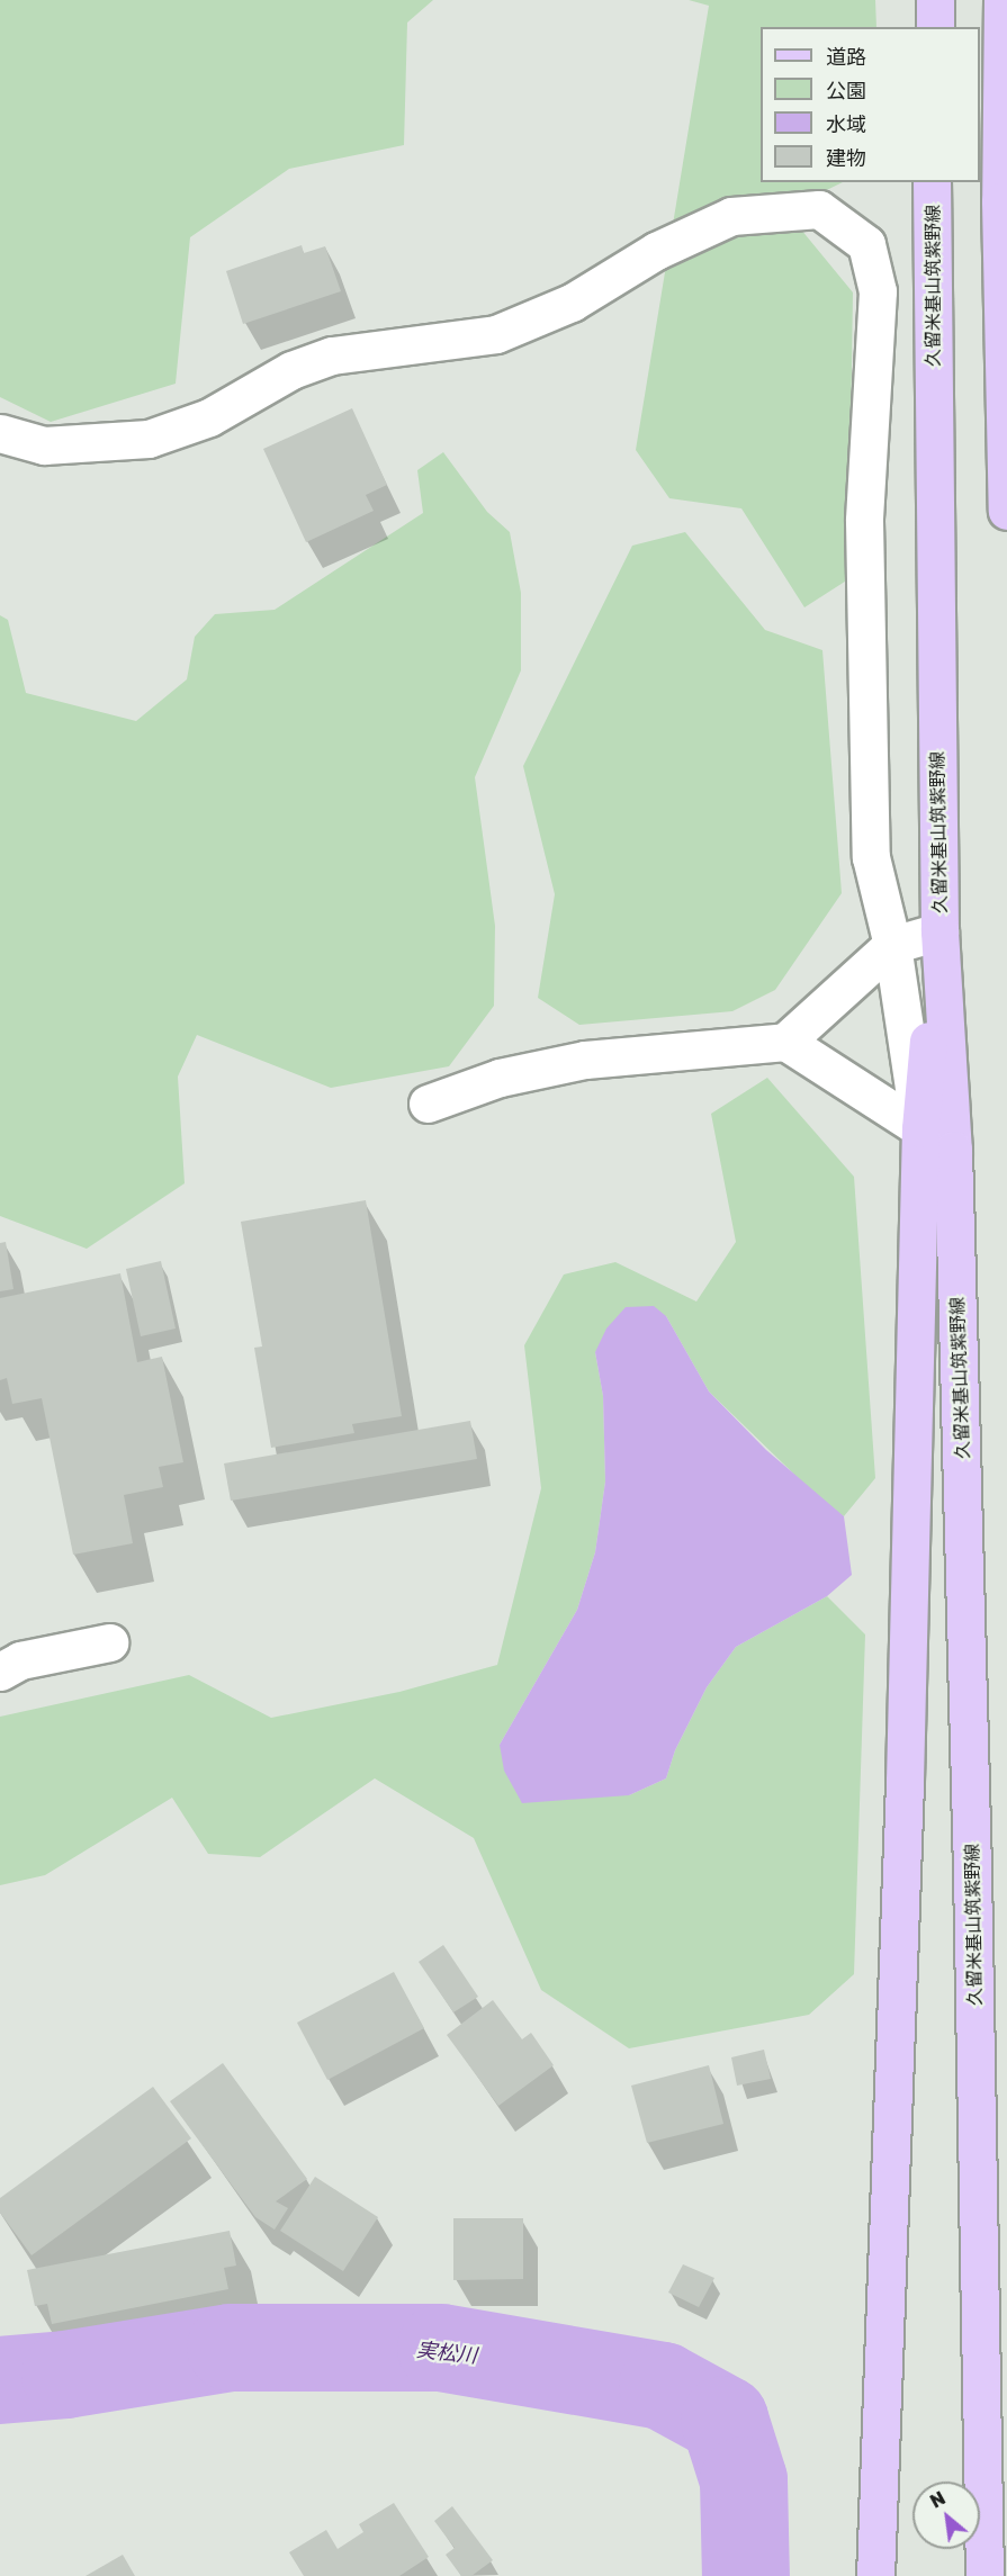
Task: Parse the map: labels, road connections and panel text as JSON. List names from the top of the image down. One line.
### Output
{"streets":{"main road":["久留米基山筑紫野線"]},"water":["実松川"],"legend":["道路","公園","水域","建物"],"north":"top left"}
